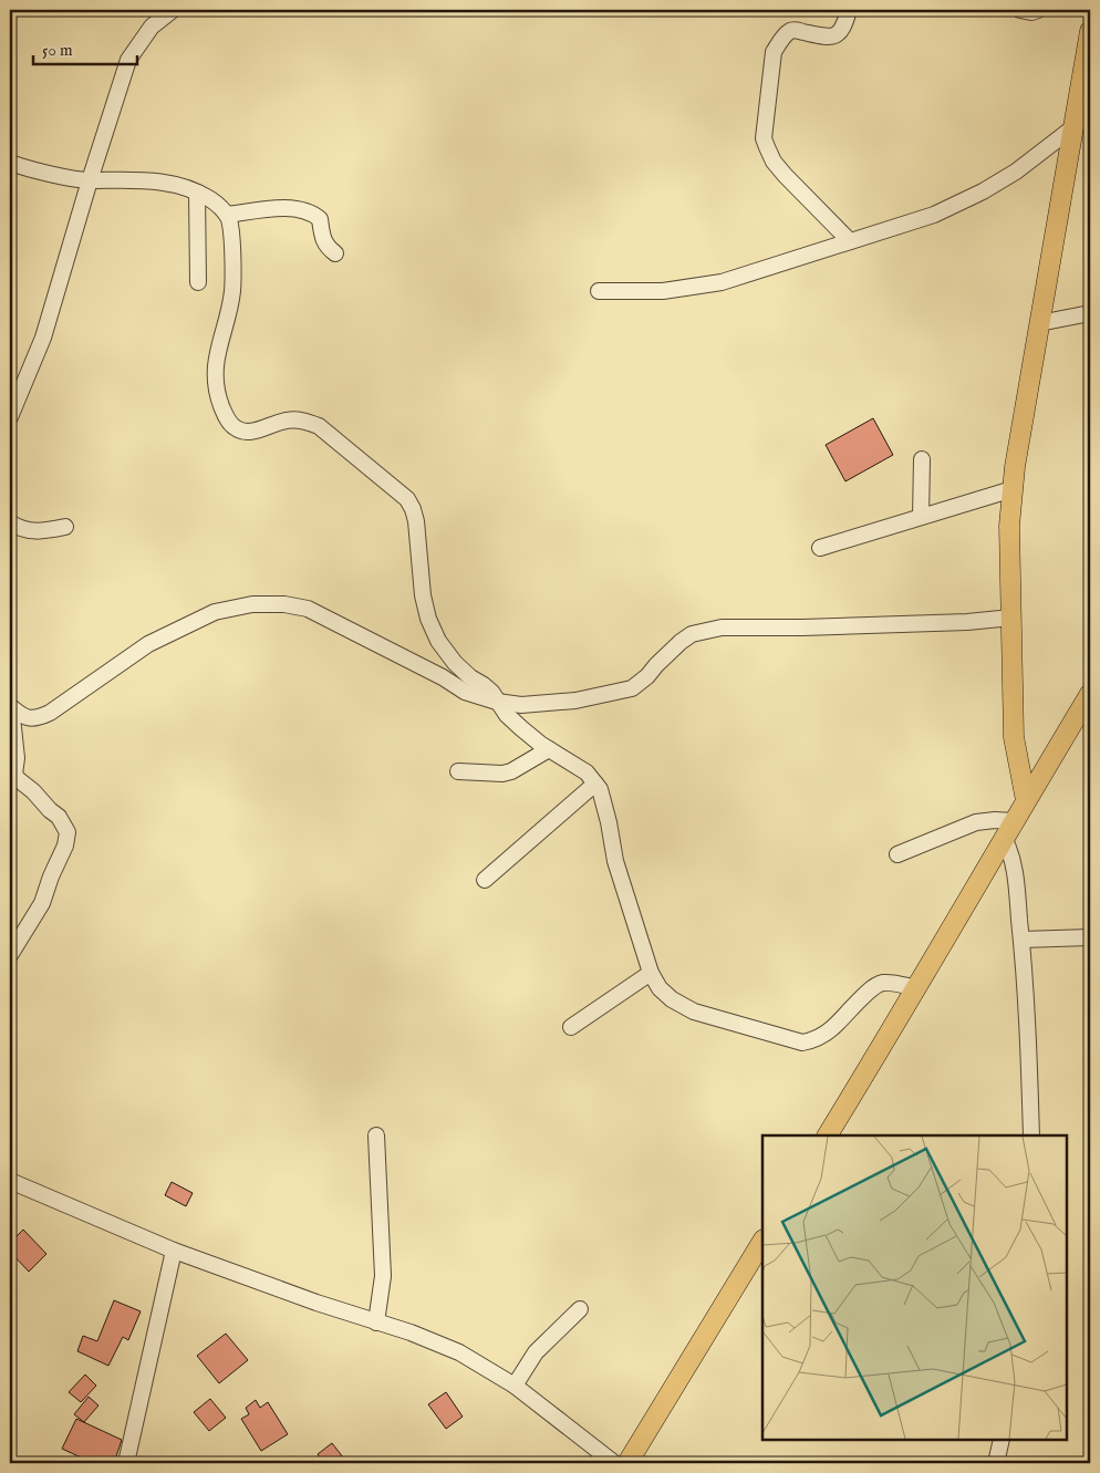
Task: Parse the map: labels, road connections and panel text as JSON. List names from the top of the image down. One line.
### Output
{"scale_bar":"50 m"}
